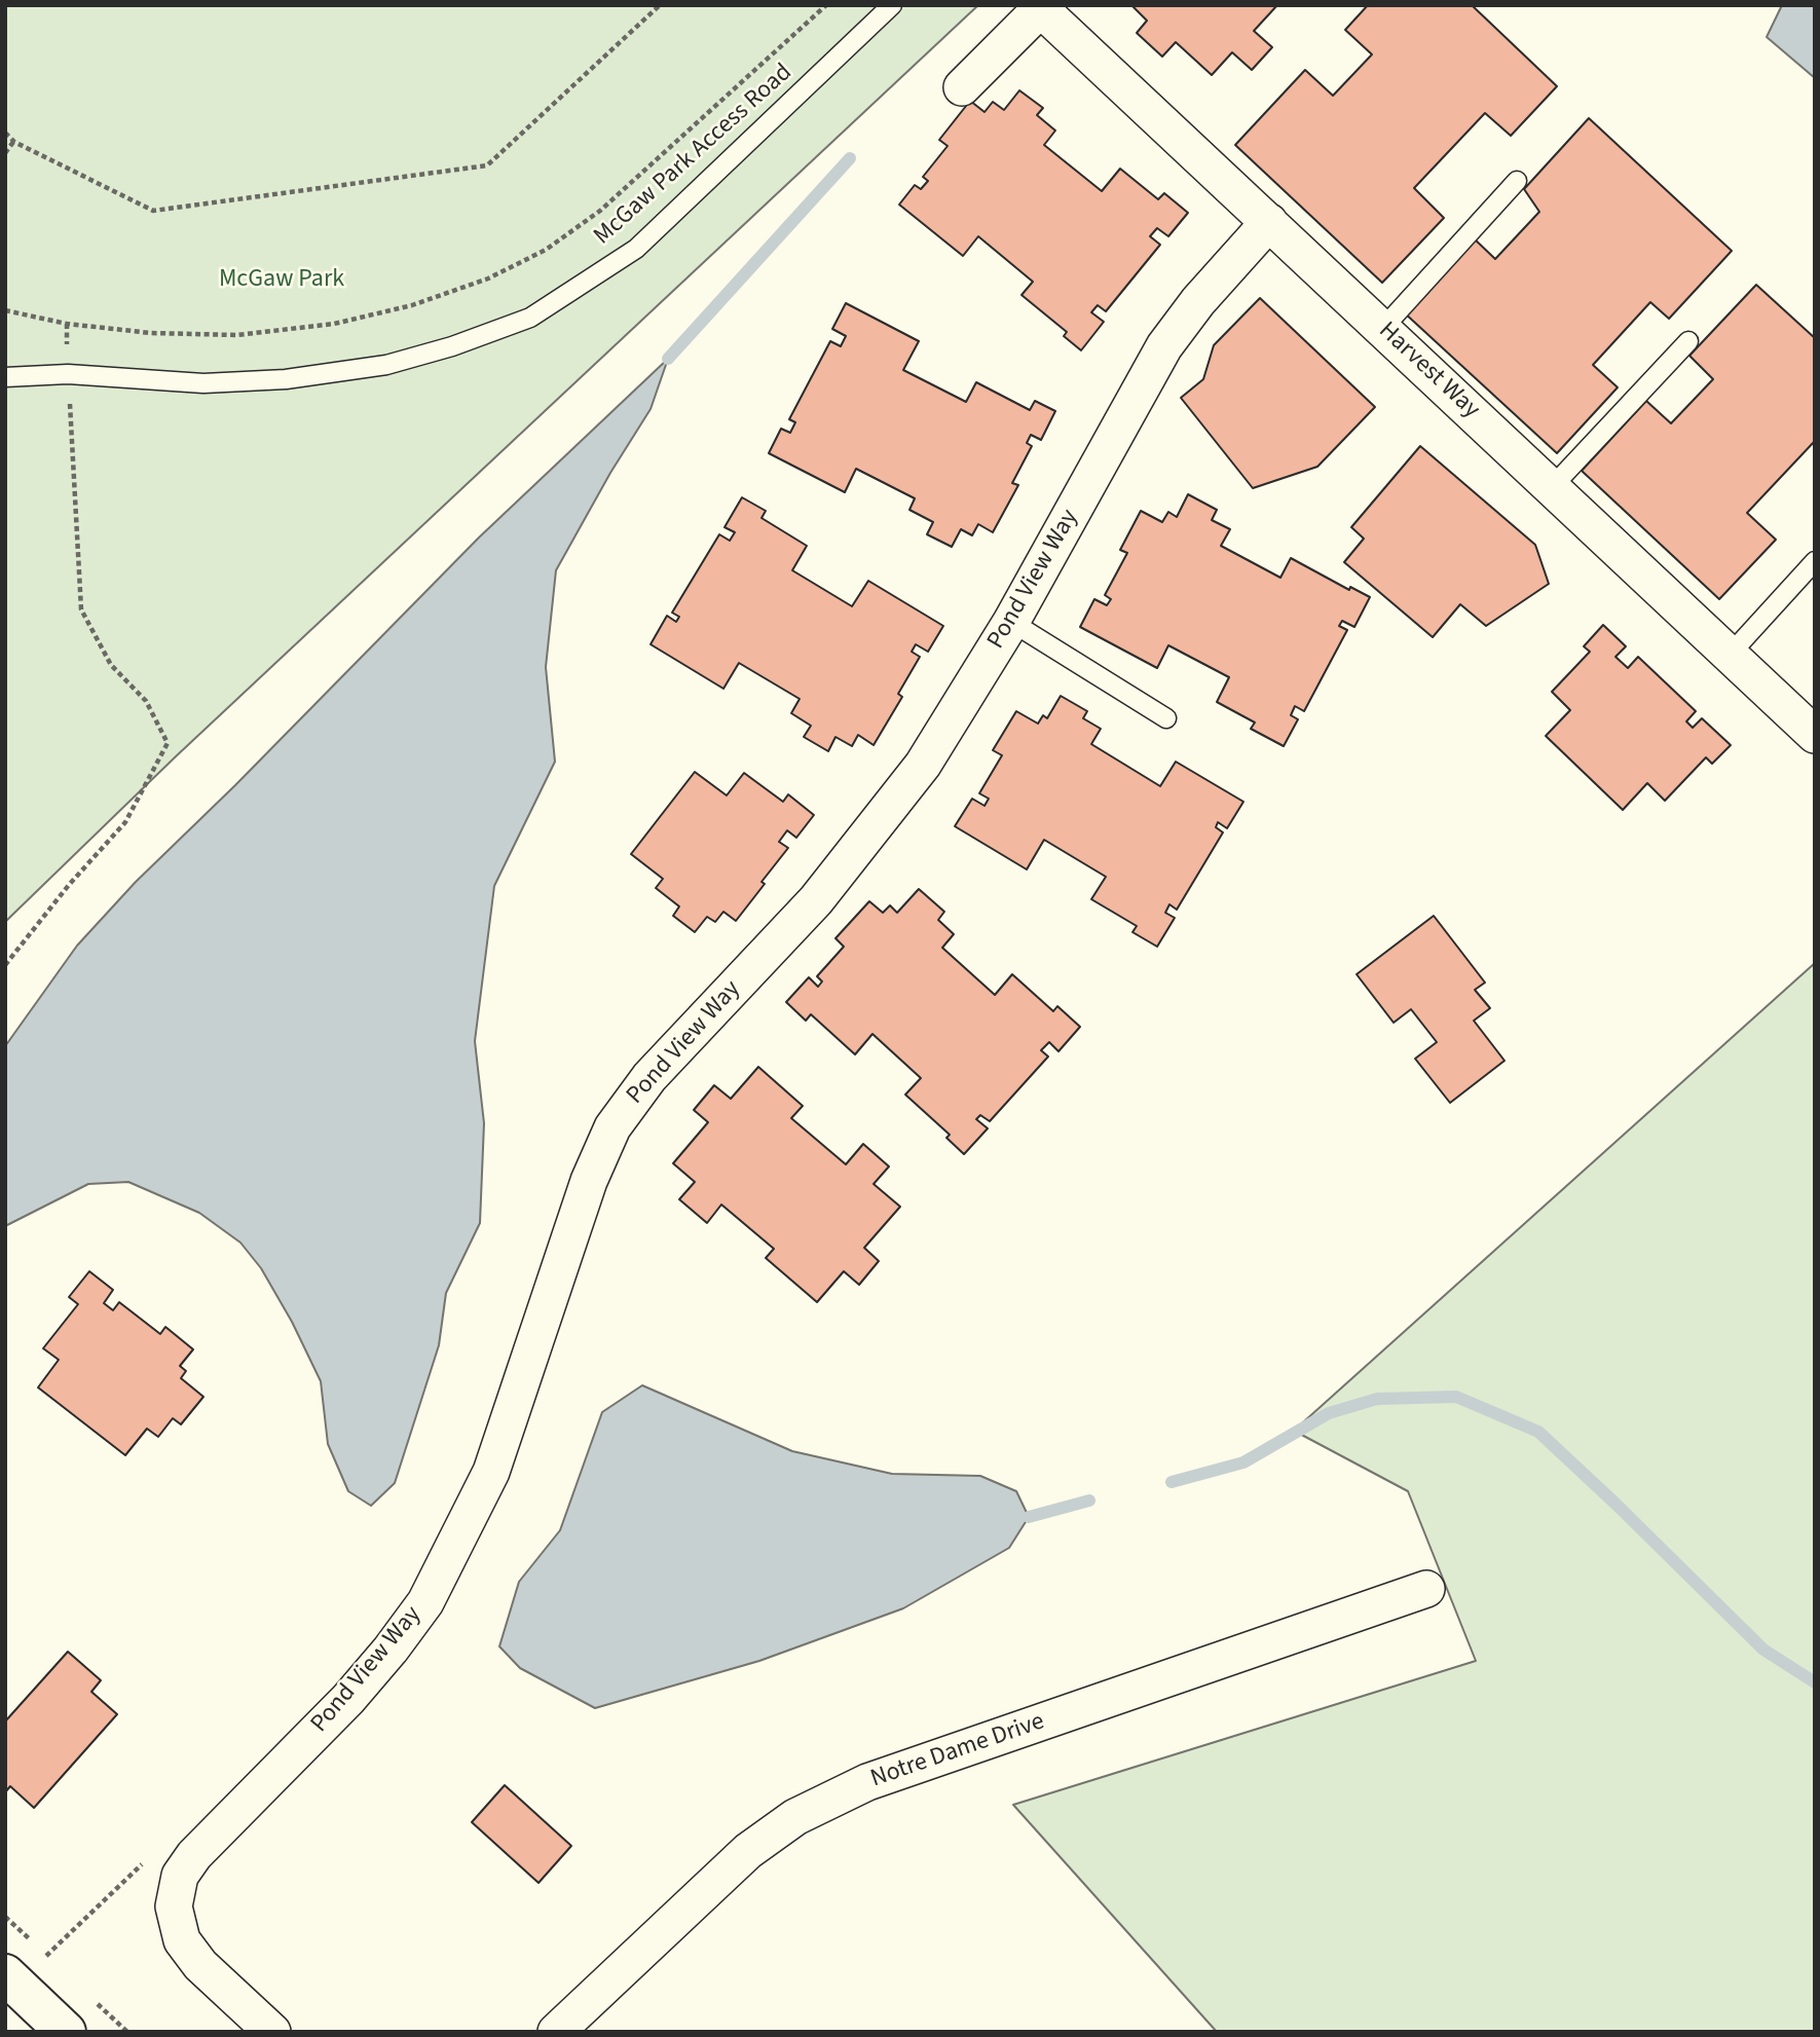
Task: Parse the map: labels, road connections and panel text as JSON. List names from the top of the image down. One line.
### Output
{"streets":{"street":["Harvest Way","Pond View Way","Notre Dame Drive"],"lane":["McGaw Park Access Road"]},"crossings":[["Harvest Way","Pond View Way"]],"parks":["McGaw Park"]}
